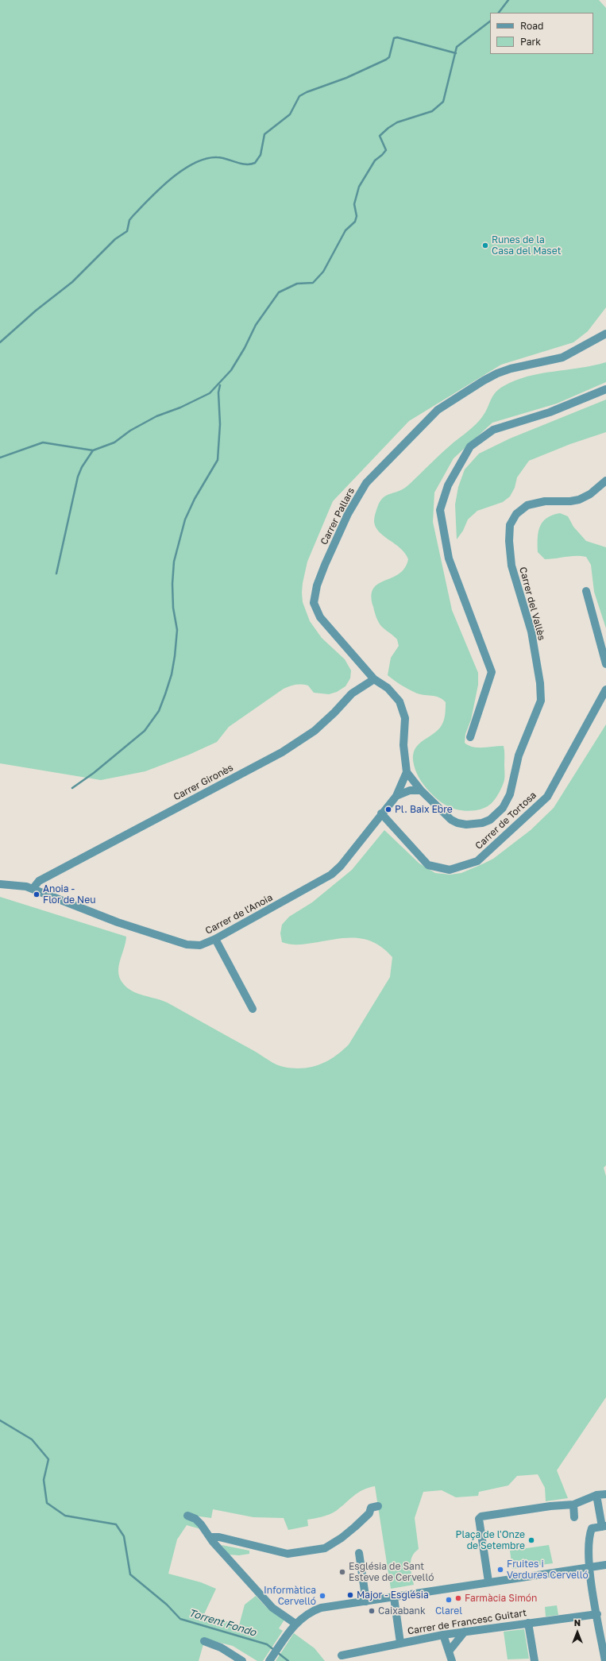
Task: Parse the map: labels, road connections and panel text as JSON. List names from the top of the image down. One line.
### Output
{"streets":{"street":["Carrer Pallars","Carrer del Vallès","Carrer Gironès","Carrer de Tortosa","Carrer de l'Anoia","Carrer de Francesc Guitart"]},"crossings":[["Carrer Pallars","Carrer del Vallès"],["Carrer Pallars","Carrer Gironès"],["Carrer Gironès","Carrer de l'Anoia"],["Carrer de Tortosa","Carrer de l'Anoia"]],"water":["Torrent Fondo"],"places":["Runes de la Casa del Maset","Pl. Baix Ebre","Anoia - Flor de Neu","Plaça de l'Onze de Setembre","Fruites i Verdures Cervelló","Església de Sant Esteve de Cervelló","Major - Església","Informàtica Cervelló","Farmàcia Simón","Clarel","Caixabank"],"legend":["Road","Park"],"north":"top"}
